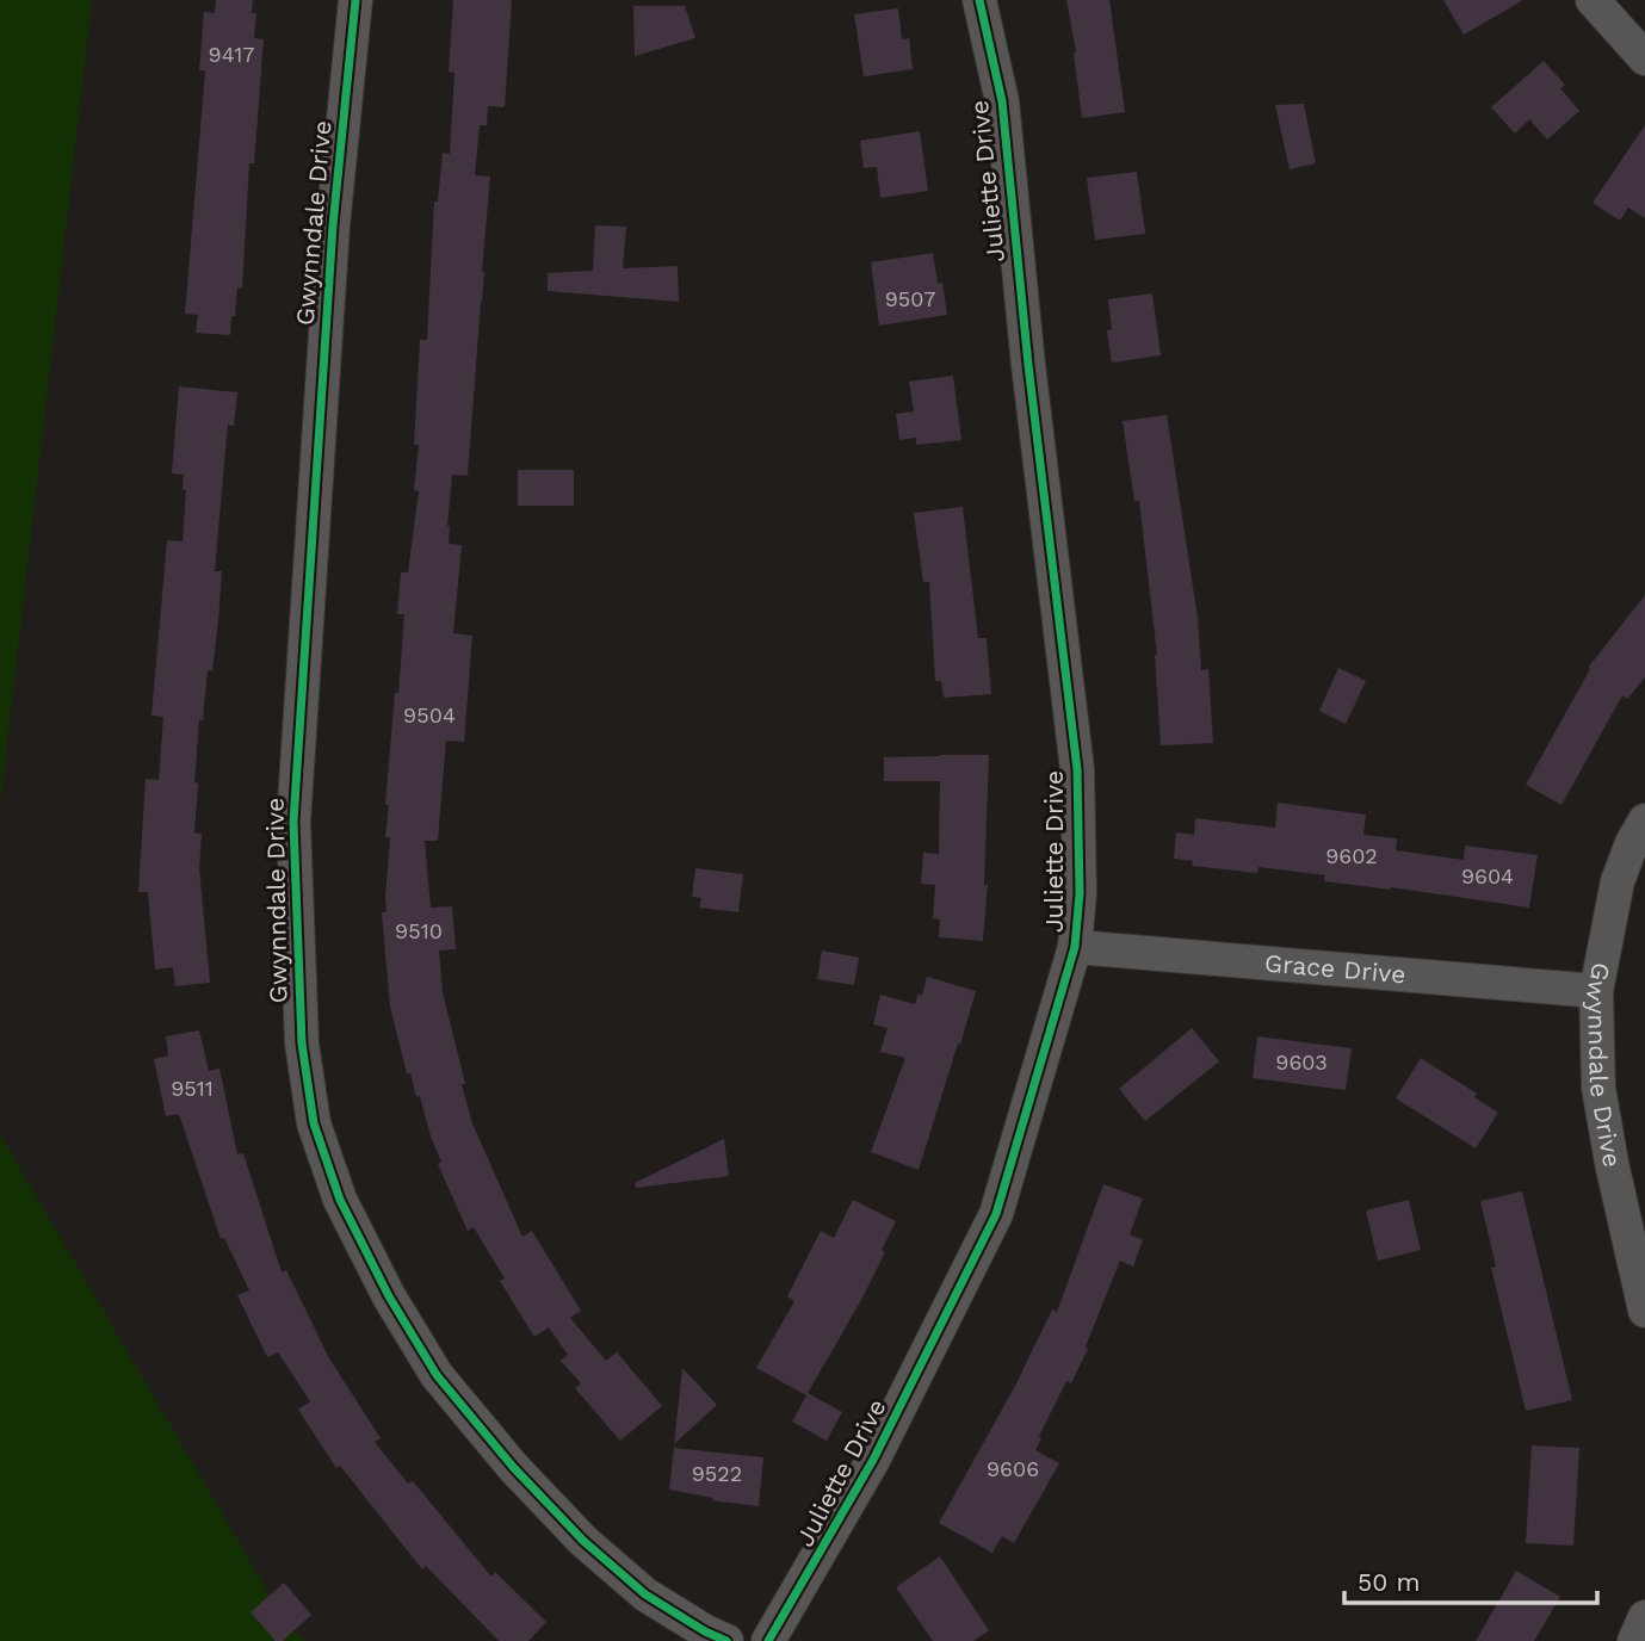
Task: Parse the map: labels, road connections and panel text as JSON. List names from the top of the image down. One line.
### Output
{"streets":{"street":["Juliette Drive","Gwynndale Drive","Grace Drive"]},"crossings":[["Juliette Drive","Grace Drive"],["Gwynndale Drive","Grace Drive"]],"house_numbers":["9417","9507","9504","9602","9604","9510","9603","9511","9606","9522"],"scale_bar":"50 m"}
